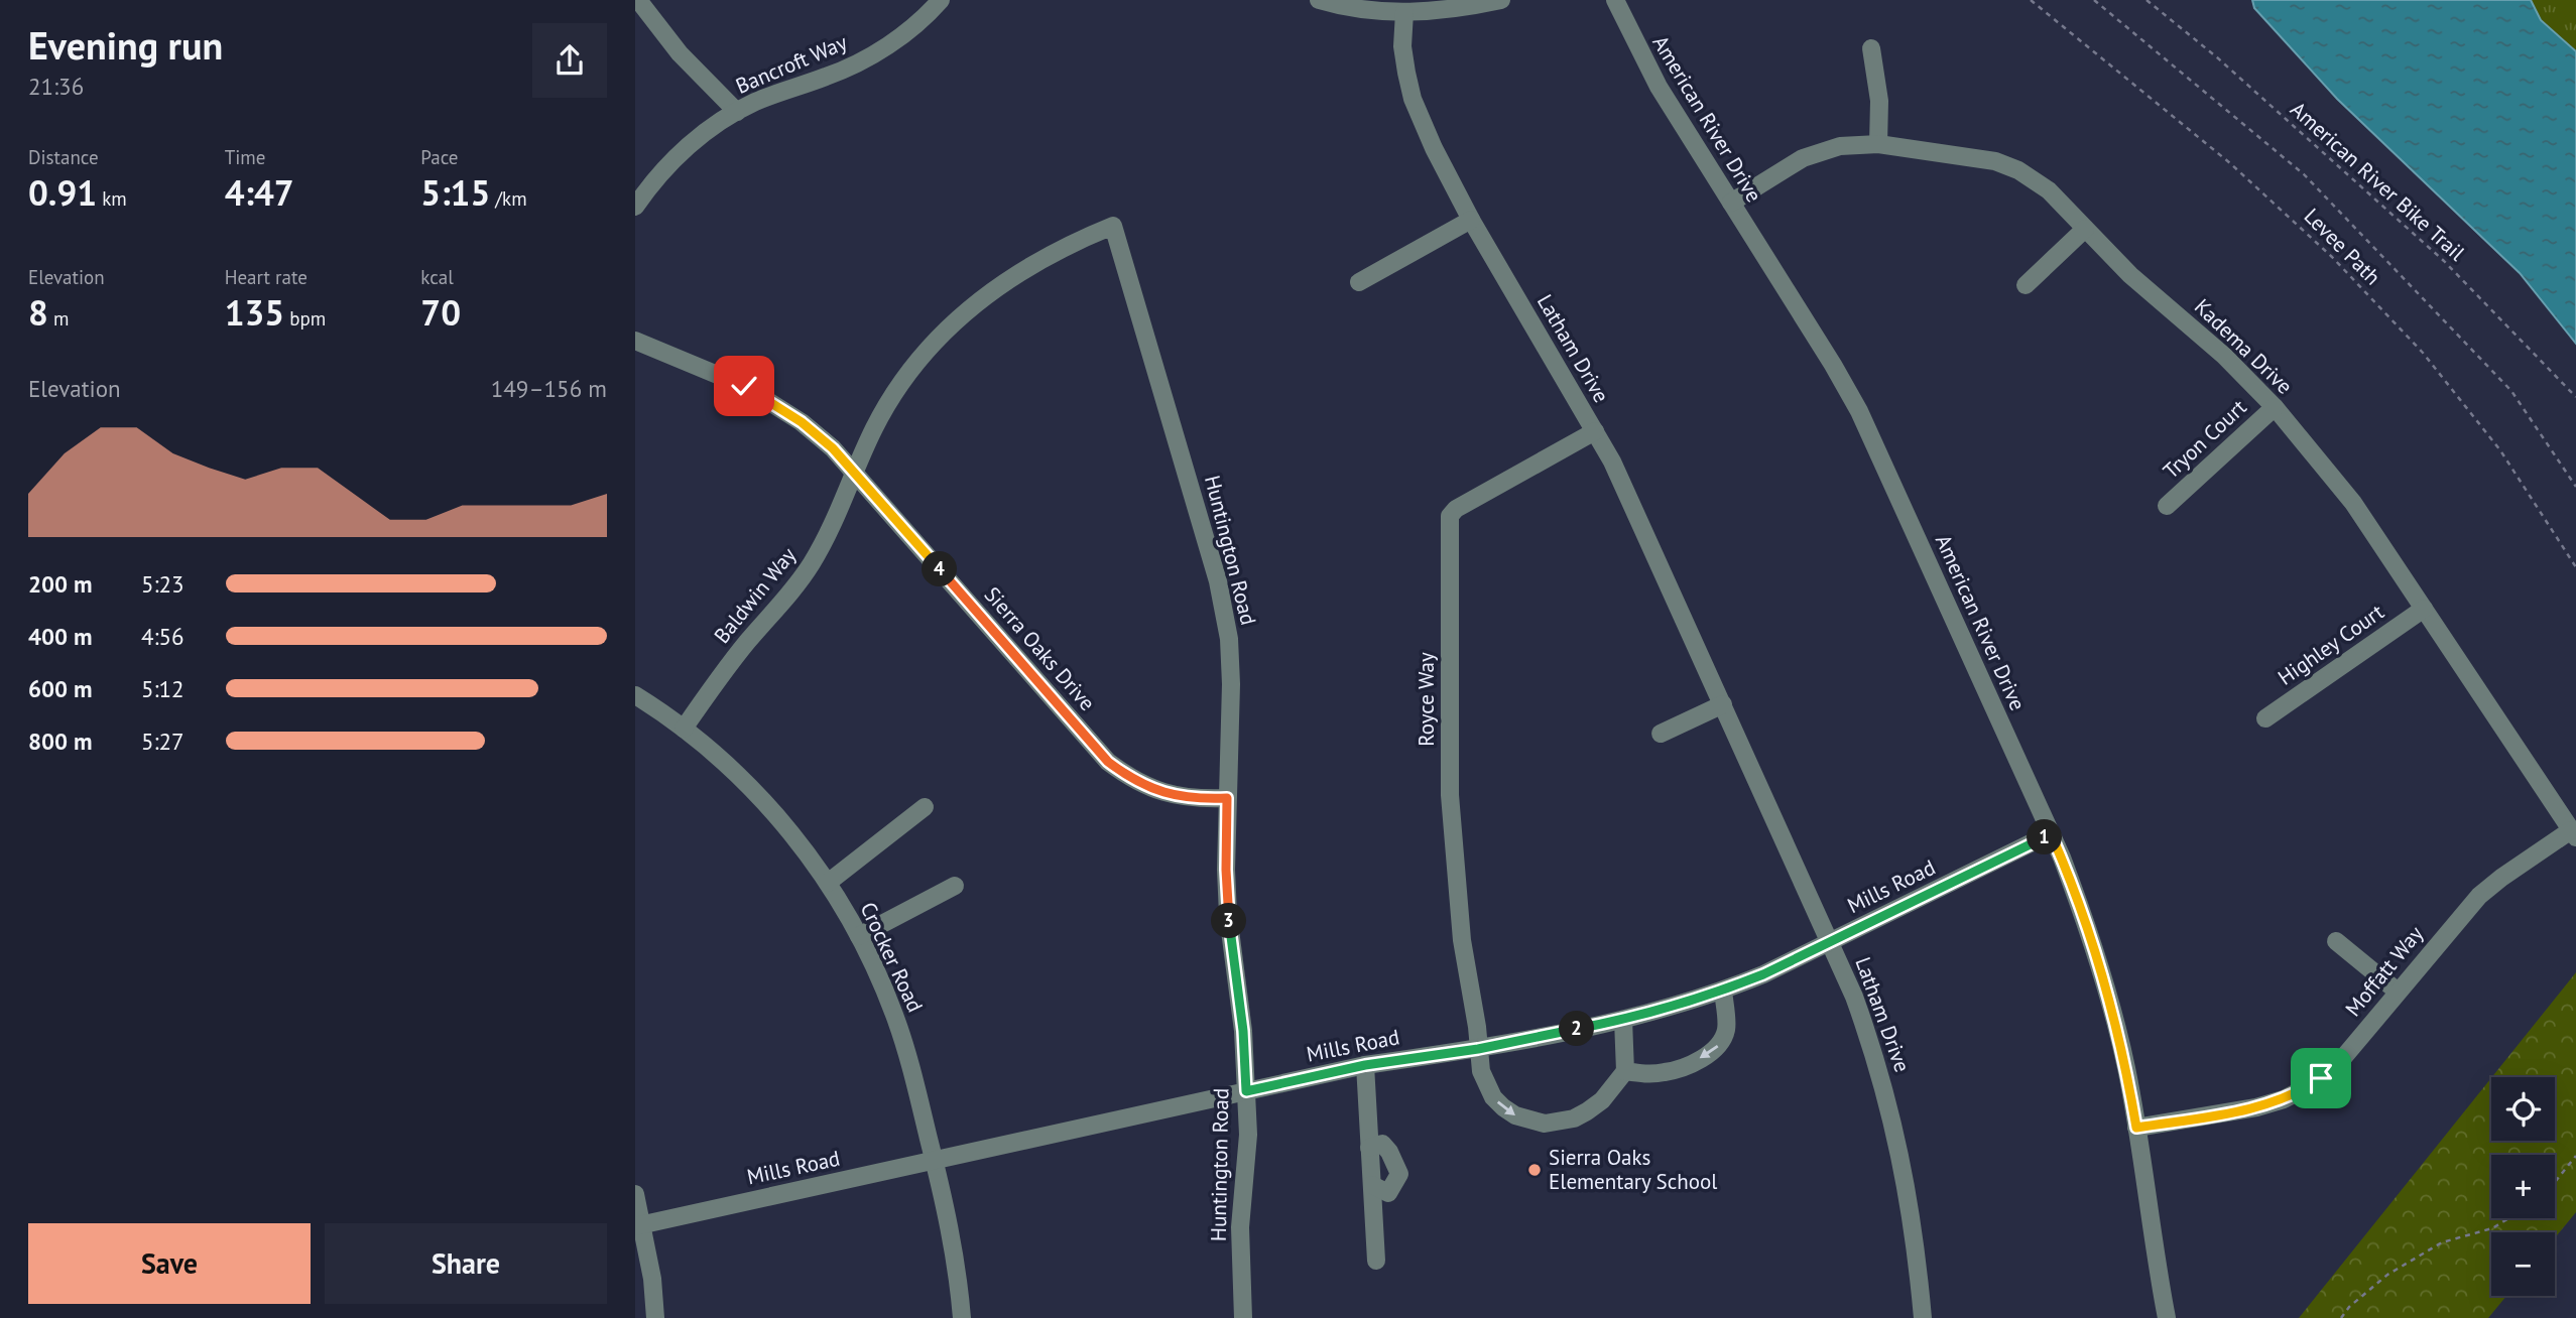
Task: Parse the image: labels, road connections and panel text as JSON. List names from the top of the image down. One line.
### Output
{"streets":{"street":["Bancroft Way","American River Drive","Kadema Drive","Latham Drive","Tryon Court","Huntington Road","Baldwin Way","Highley Court","Sierra Oaks Drive","Royce Way","Mills Road","Crocker Road","Moffatt Way"],"path":["American River Bike Trail","Levee Path"]},"crossings":[["American River Drive","Kadema Drive"],["American River Drive","Mills Road"],["American River Drive","Moffatt Way"],["Kadema Drive","Tryon Court"],["Kadema Drive","Highley Court"],["Kadema Drive","Moffatt Way"],["Latham Drive","Royce Way"],["Latham Drive","Mills Road"],["Huntington Road","Baldwin Way"],["Huntington Road","Sierra Oaks Drive"],["Huntington Road","Mills Road"],["Baldwin Way","Sierra Oaks Drive"],["Baldwin Way","Crocker Road"],["Royce Way","Mills Road"],["Mills Road","Crocker Road"]],"places":["Sierra Oaks Elementary School"],"page":{"heading":["Evening run","21:36"],"stats":[["Distance","0.91 km"],["Time","4:47"],["Pace","5:15 /km"],["Elevation","8 m"],["Heart rate","135 bpm"],["kcal","70"]],"chart":["Elevation","149–156 m"],"pins":["4","1","3","2"],"list":[{"name":"200 m","note":"5:23"},{"name":"400 m","note":"4:56"},{"name":"600 m","note":"5:12"},{"name":"800 m","note":"5:27"}],"map_buttons":["+","−"],"buttons":["Save","Share"]}}
